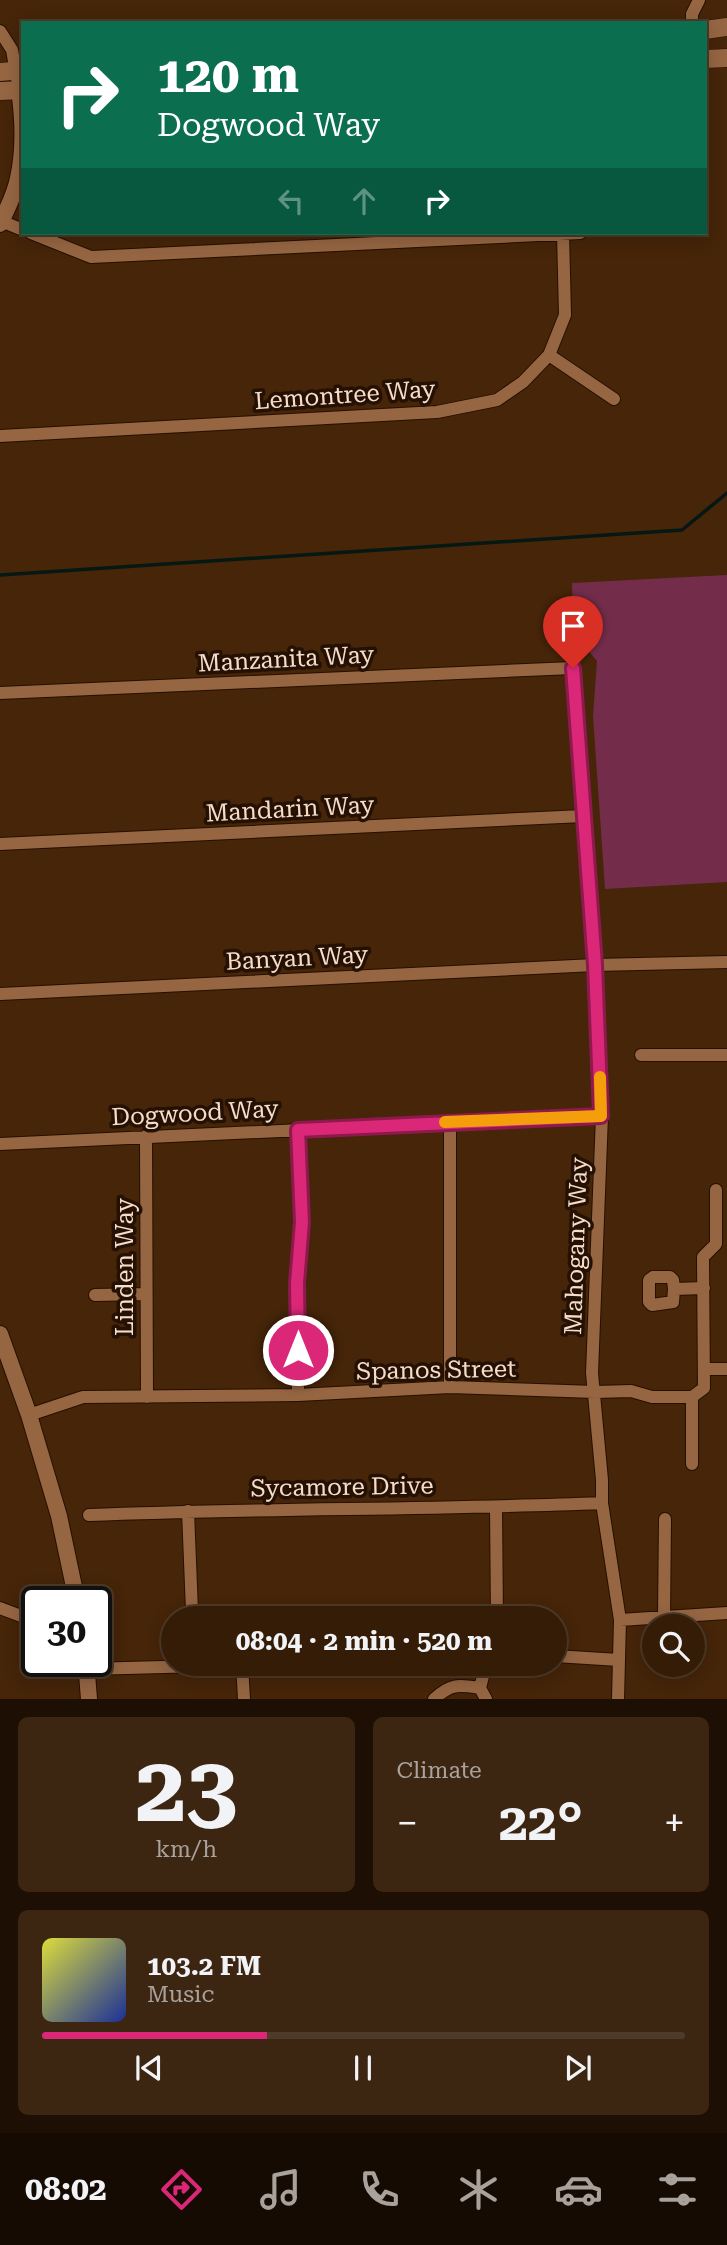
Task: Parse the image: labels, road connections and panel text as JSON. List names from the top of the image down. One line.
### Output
{"streets":{"street":["Lemontree Way","Manzanita Way","Mandarin Way","Banyan Way","Dogwood Way","Mahogany Way","Linden Way","Spanos Street","Sycamore Drive"]},"crossings":[["Manzanita Way","Mahogany Way"],["Mandarin Way","Mahogany Way"],["Banyan Way","Mahogany Way"],["Dogwood Way","Mahogany Way"],["Dogwood Way","Linden Way"],["Mahogany Way","Spanos Street"],["Mahogany Way","Sycamore Drive"],["Linden Way","Spanos Street"]],"page":{"turn":["120 m","Dogwood Way"],"limit":"30","trip":"08:04 · 2 min · 520 m","tile":[["23","km/h"],"Climate"],"heat":["−","22°","+"],"song":["103.2 FM","Music"],"tabs":"08:02"}}
